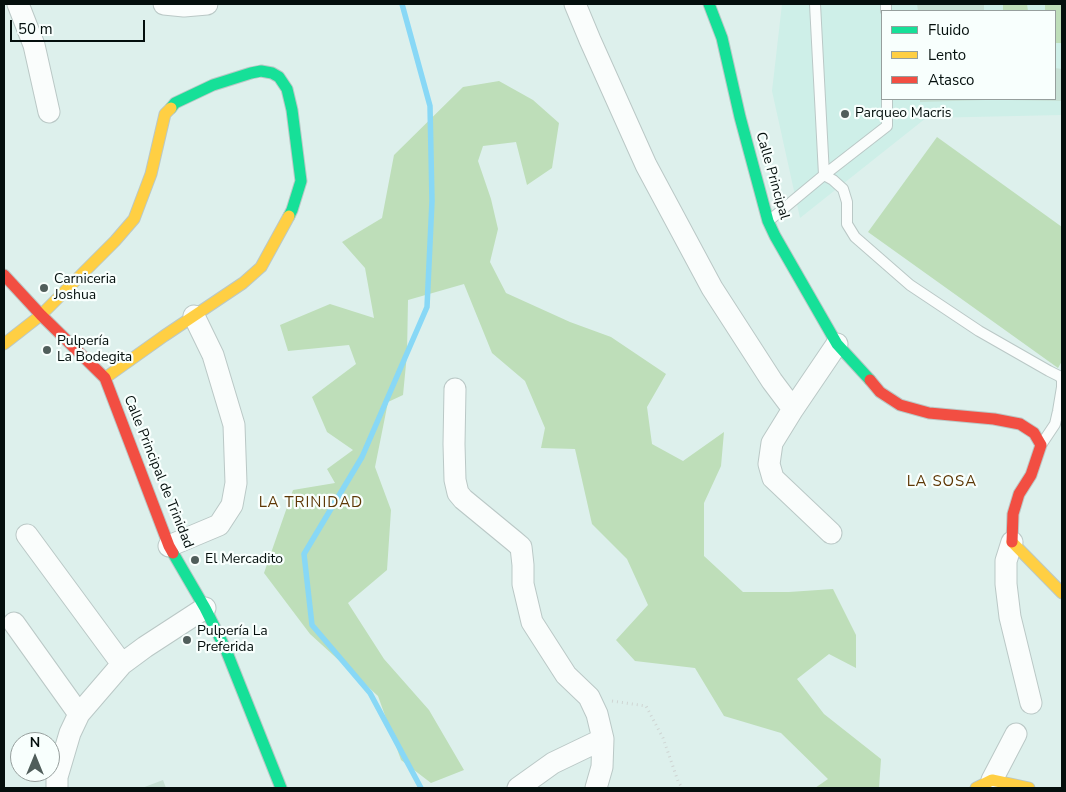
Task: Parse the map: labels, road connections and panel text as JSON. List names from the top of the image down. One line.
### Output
{"streets":{"street":["Calle Principal","Calle Principal de Trinidad"]},"districts":["LA SOSA","LA TRINIDAD"],"places":["Parqueo Macris","Carniceria Joshua","Pulpería La Bodegita","El Mercadito","Pulpería La Preferida"],"legend":["Fluido","Lento","Atasco"],"scale_bar":"50 m","north":"top"}
